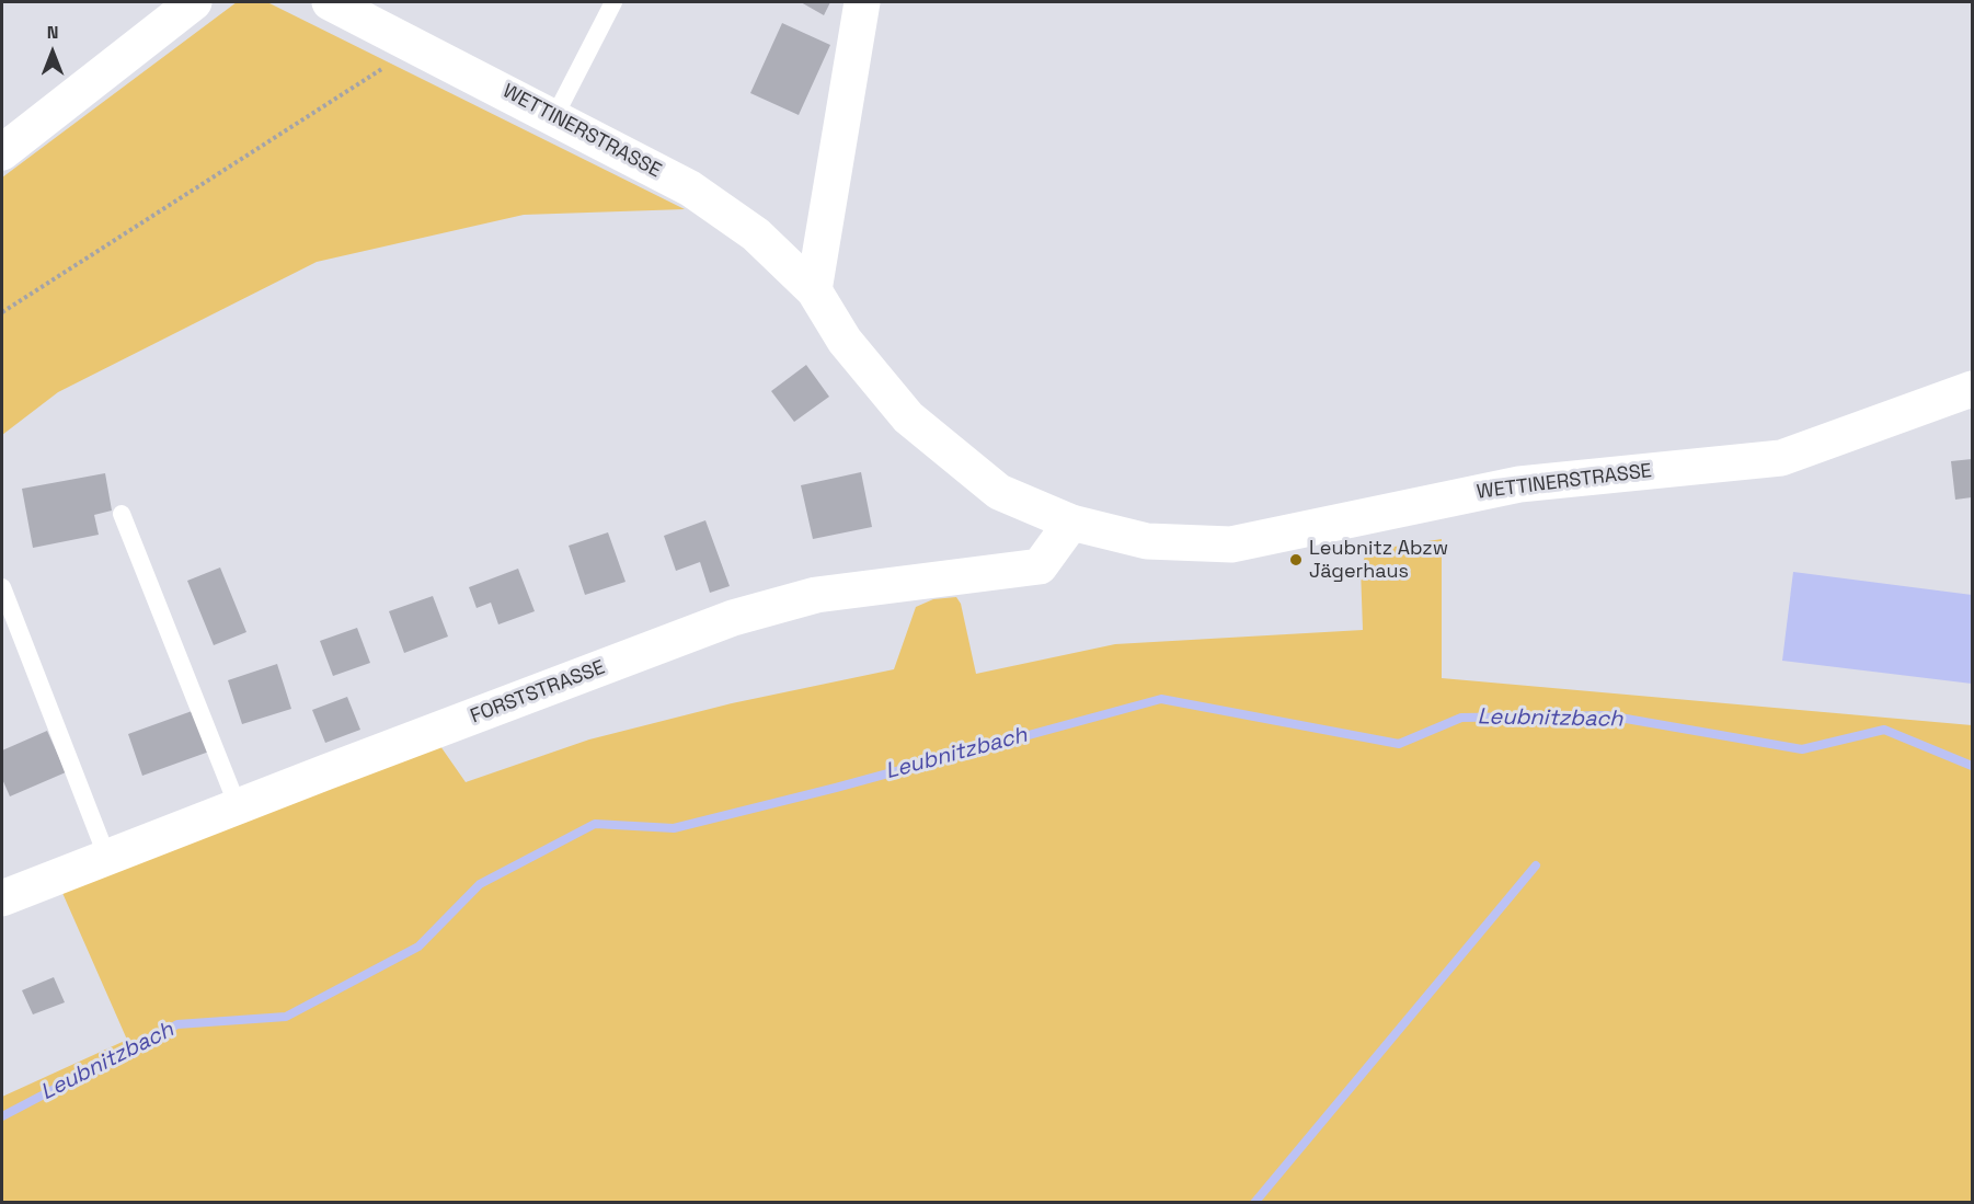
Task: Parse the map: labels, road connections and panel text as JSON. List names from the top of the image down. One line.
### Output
{"streets":{"street":["WETTINERSTRASSE","FORSTSTRASSE"]},"crossings":[["WETTINERSTRASSE","FORSTSTRASSE"]],"water":["Leubnitzbach"],"places":["Leubnitz Abzw Jägerhaus"],"north":"top"}
